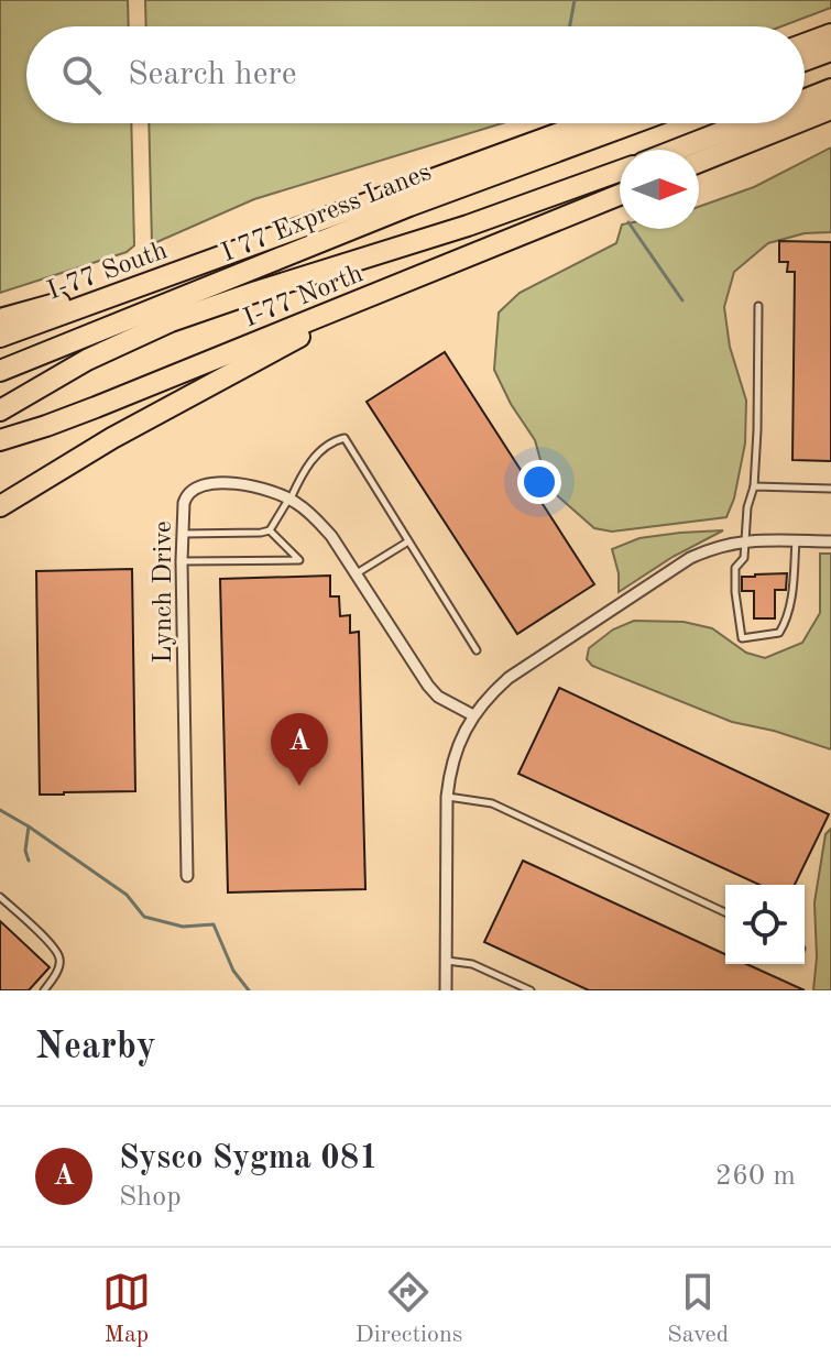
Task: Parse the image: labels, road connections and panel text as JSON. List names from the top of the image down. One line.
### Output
{"streets":{"highway":["I 77 Express Lanes","I-77 South","I-77 North"],"street":["Lynch Drive"]},"north":"right","page":{"search":"Search here","pins":"A","heading":"Nearby","list":[{"mark":"A","name":"Sysco Sygma 081","note":"Shop","value":"260 m"}],"nav":["Map","Directions","Saved"]}}
